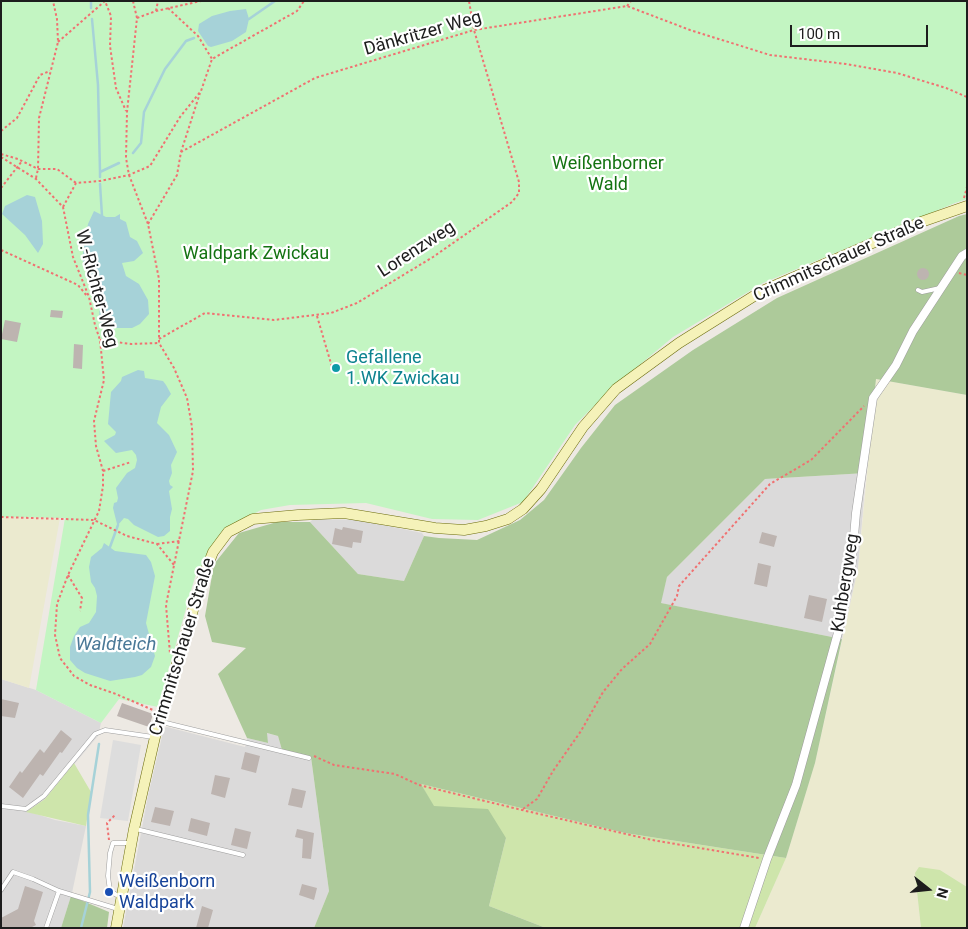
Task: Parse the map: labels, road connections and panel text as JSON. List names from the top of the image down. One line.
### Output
{"streets":{"main road":["Crimmitschauer Straße"],"street":["Kuhbergweg"],"path":["Dänkritzer Weg","Lorenzweg","W.-Richter-Weg"]},"crossings":[["Dänkritzer Weg","Lorenzweg"],["Crimmitschauer Straße","W.-Richter-Weg"]],"water":["Waldteich"],"parks":["Weißenborner Wald","Waldpark Zwickau"],"places":["Gefallene 1.WK Zwickau","Weißenborn Waldpark"],"scale_bar":"100 m","north":"right"}
